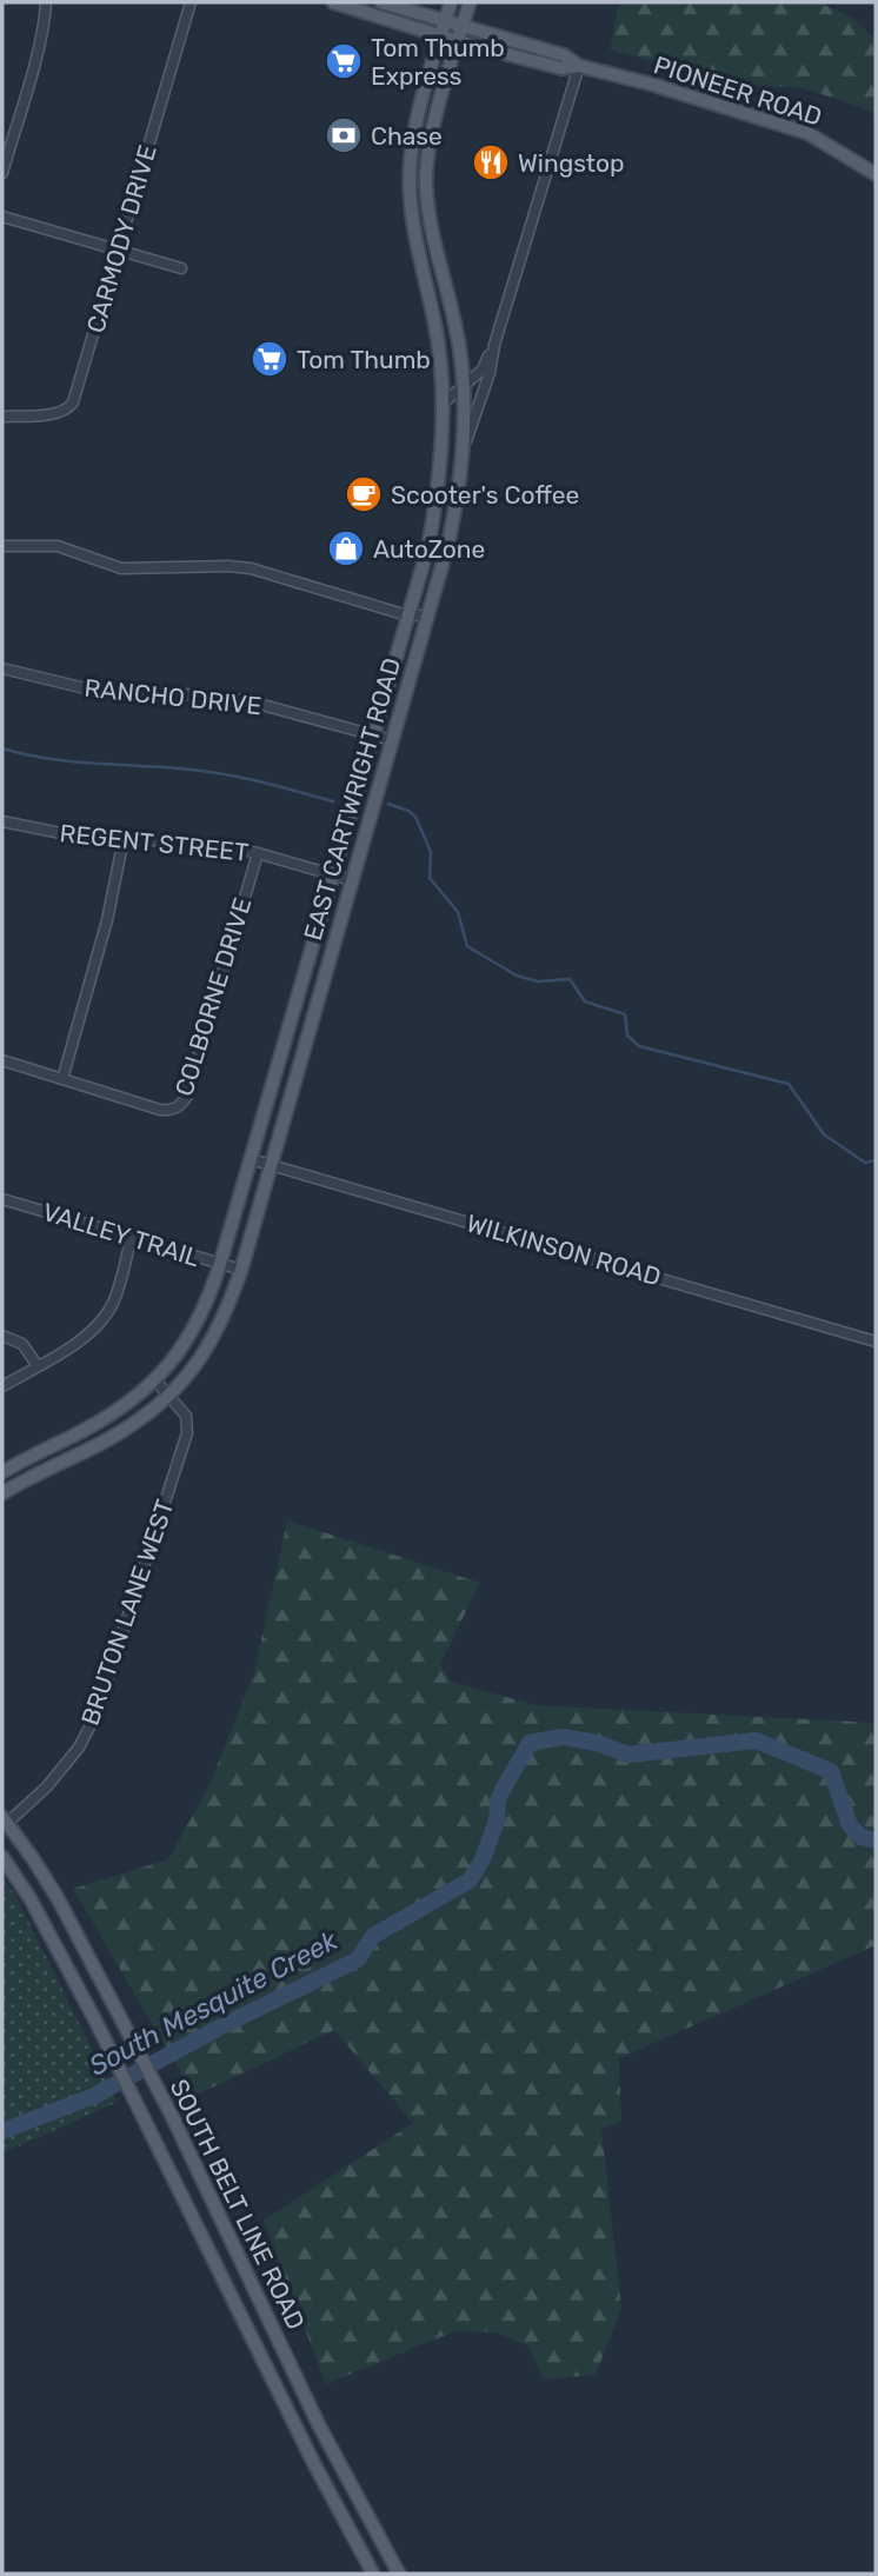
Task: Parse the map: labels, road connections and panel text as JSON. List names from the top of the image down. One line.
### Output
{"streets":{"main road":["PIONEER ROAD","EAST CARTWRIGHT ROAD","SOUTH BELT LINE ROAD"],"street":["CARMODY DRIVE","RANCHO DRIVE","REGENT STREET","COLBORNE DRIVE","VALLEY TRAIL","WILKINSON ROAD","BRUTON LANE WEST"]},"crossings":[["PIONEER ROAD","EAST CARTWRIGHT ROAD"],["RANCHO DRIVE","EAST CARTWRIGHT ROAD"],["EAST CARTWRIGHT ROAD","REGENT STREET"],["EAST CARTWRIGHT ROAD","VALLEY TRAIL"],["EAST CARTWRIGHT ROAD","WILKINSON ROAD"],["EAST CARTWRIGHT ROAD","BRUTON LANE WEST"],["REGENT STREET","COLBORNE DRIVE"],["BRUTON LANE WEST","SOUTH BELT LINE ROAD"]],"water":["South Mesquite Creek"],"places":{"supermarket":["Tom Thumb Express","Tom Thumb"],"bank":["Chase"],"restaurant":["Wingstop"],"cafe":["Scooter's Coffee"],"shop":["AutoZone"]}}
